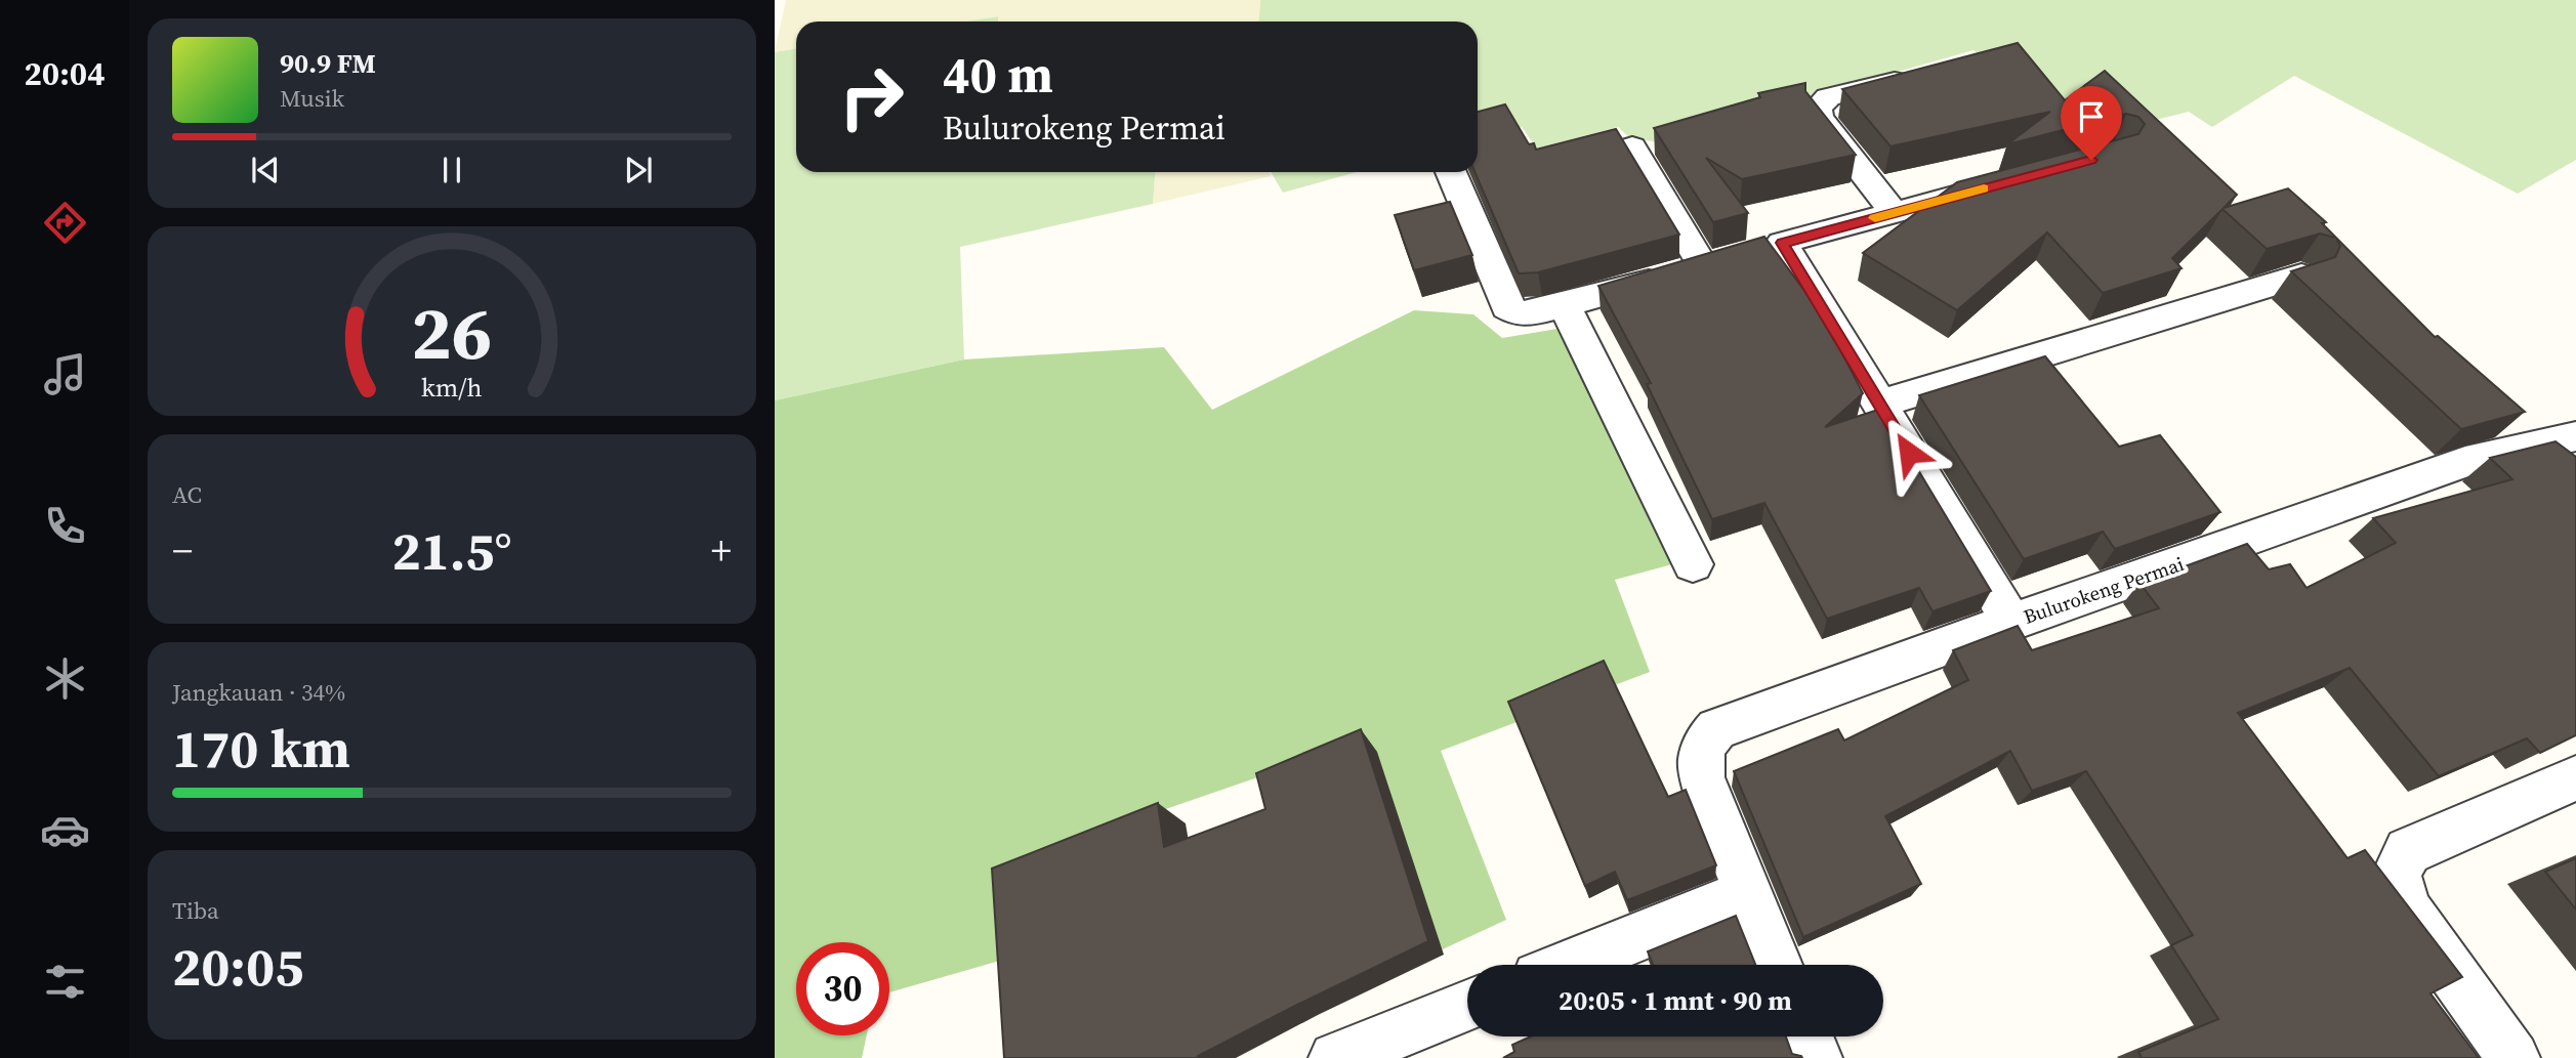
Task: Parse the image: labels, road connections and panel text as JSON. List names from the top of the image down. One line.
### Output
{"streets":{"street":["Bulurokeng Permai"]},"page":{"tabs":"20:04","turn":["40 m","Bulurokeng Permai"],"song":["90.9 FM","Musik"],"tile":["AC",["Jangkauan · 34%","170 km"],["Tiba","20:05"]],"heat":["−","21.5°","+"],"limit":"30","trip":"20:05 · 1 mnt · 90 m","gauge":["26","km/h"]}}
